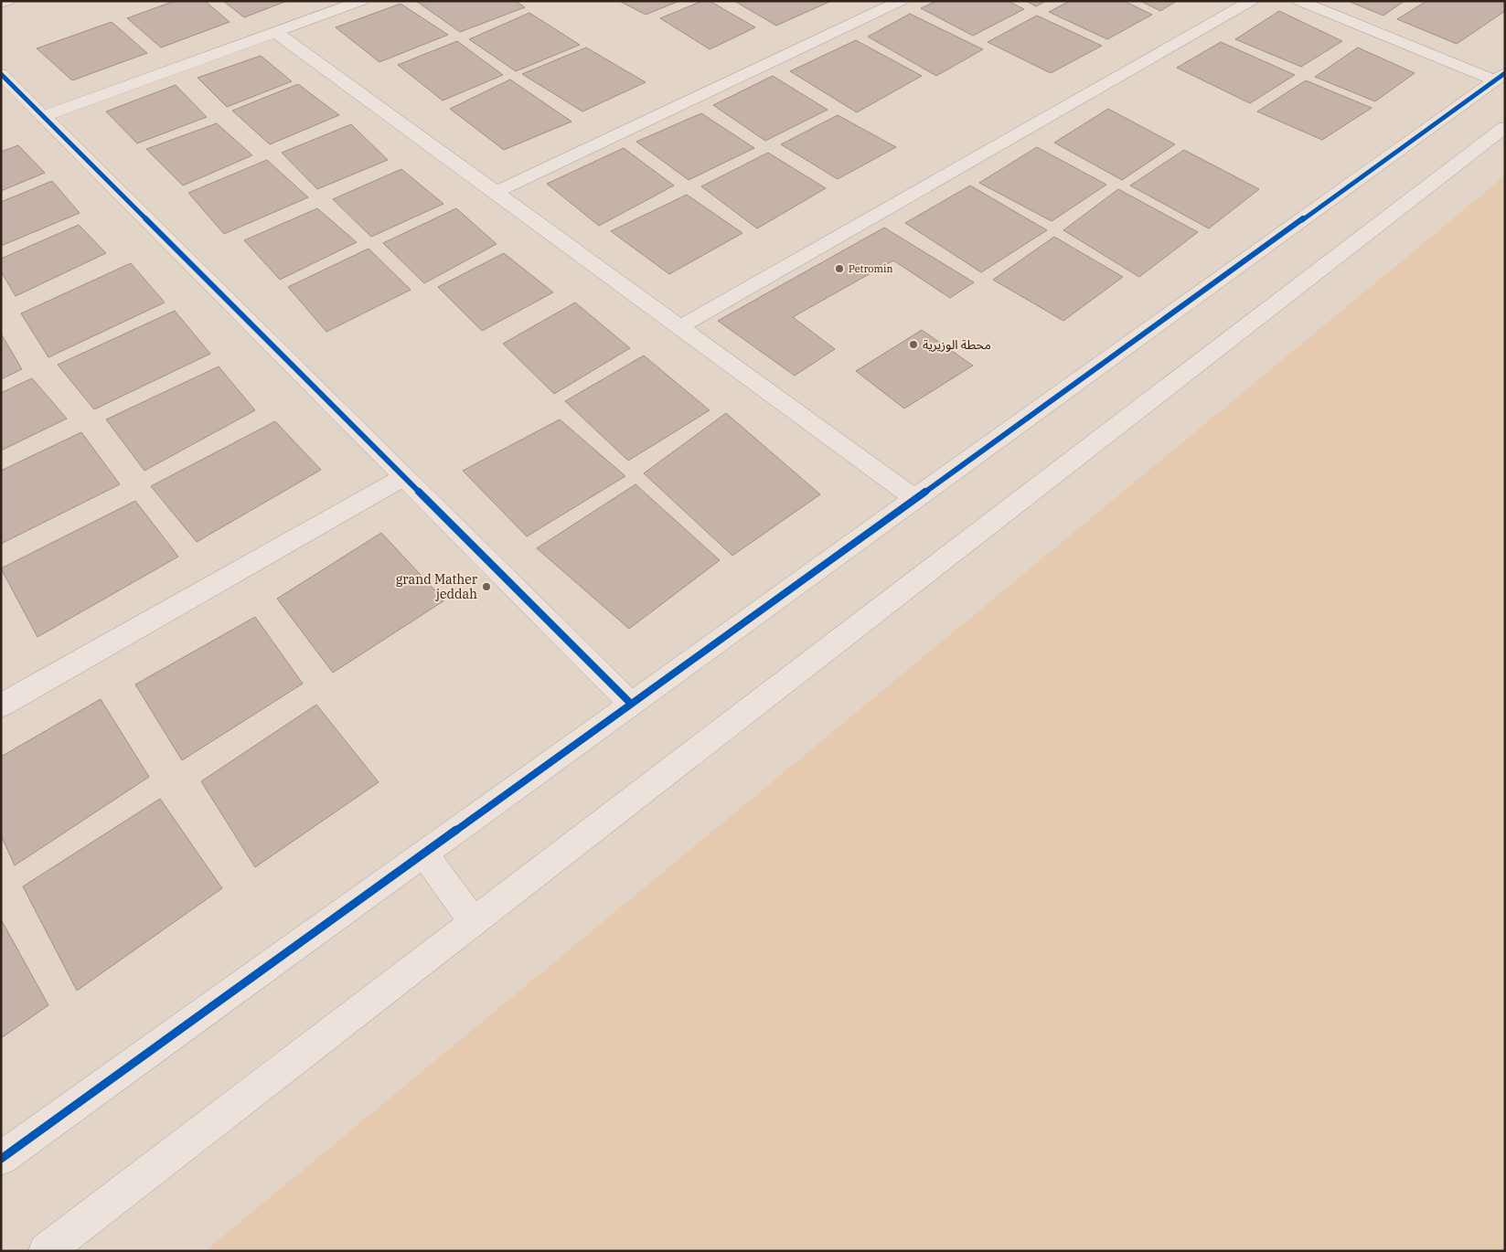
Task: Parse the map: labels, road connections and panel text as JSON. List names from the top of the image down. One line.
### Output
{"places":["Petromin","محطة الوزيرية","grand Mather jeddah"]}
